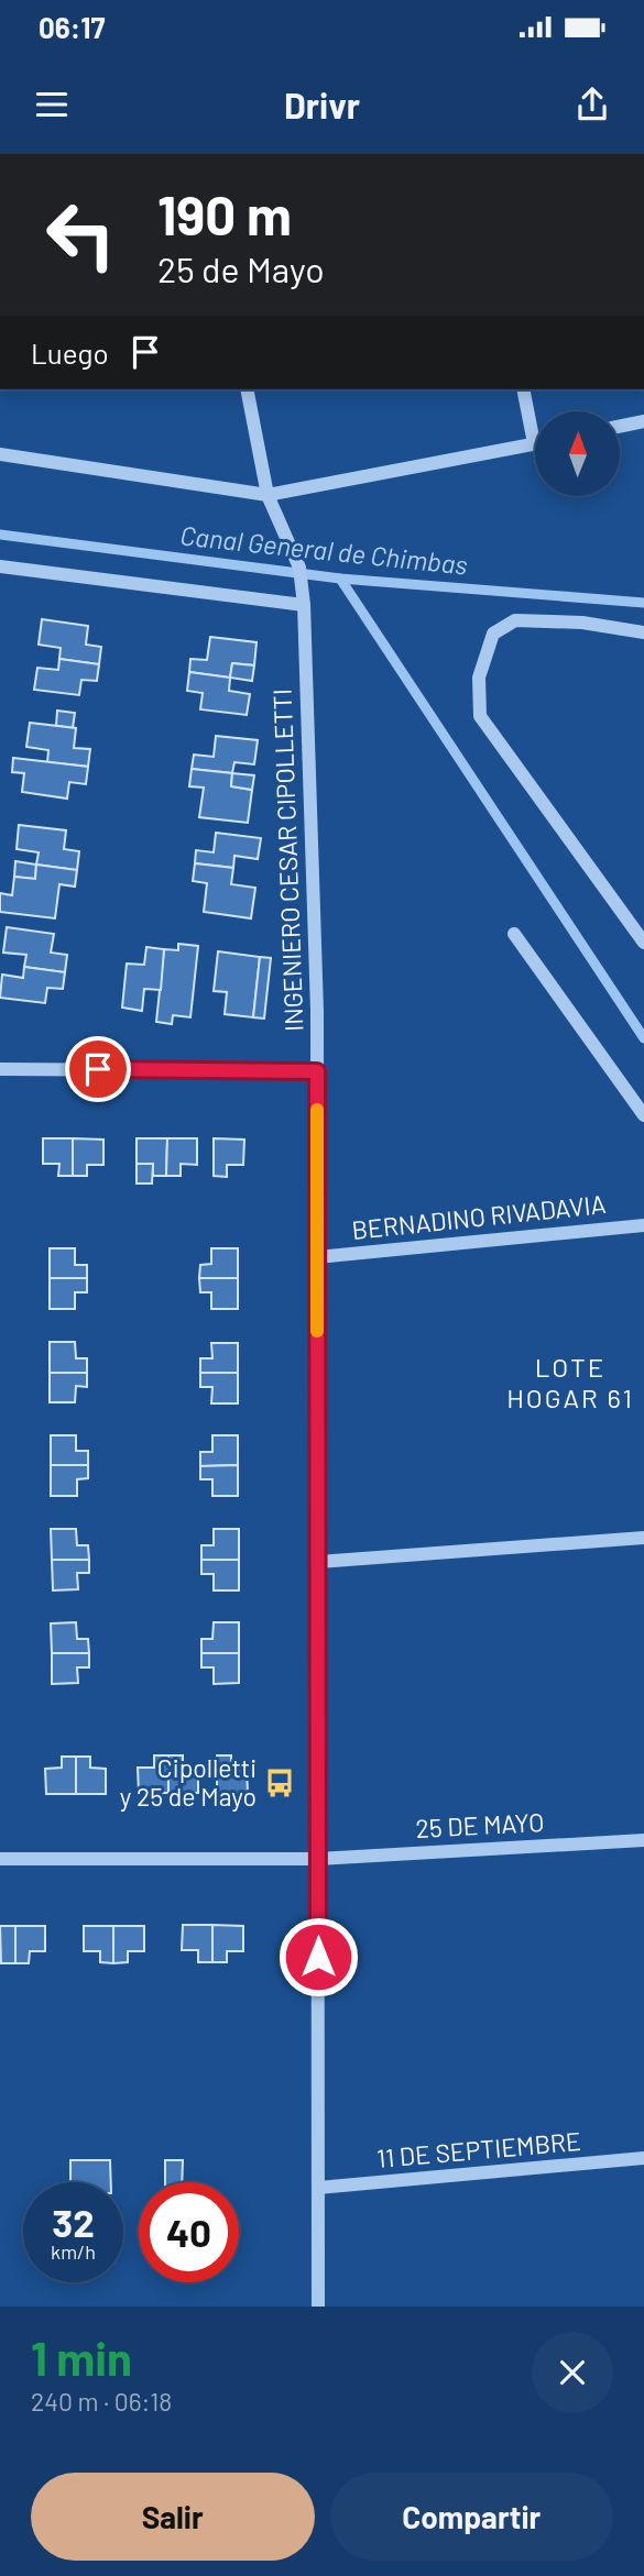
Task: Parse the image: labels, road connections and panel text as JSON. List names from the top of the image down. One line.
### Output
{"streets":{"street":["INGENIERO CESAR CIPOLLETTI","BERNADINO RIVADAVIA","25 DE MAYO","11 DE SEPTIEMBRE"]},"crossings":[["INGENIERO CESAR CIPOLLETTI","BERNADINO RIVADAVIA"],["INGENIERO CESAR CIPOLLETTI","25 DE MAYO"],["INGENIERO CESAR CIPOLLETTI","11 DE SEPTIEMBRE"]],"districts":["LOTE HOGAR 61"],"water":["Canal General de Chimbas"],"places":{"bus stop":["Cipolletti y 25 de Mayo"]},"north":"top","page":{"status":"06:17","header":"Drivr","turn":["190 m","25 de Mayo"],"then":"Luego","speed":"32 km/h","limit":"40","heading":["1 min","240 m · 06:18"],"buttons":["Salir","Compartir"]}}
